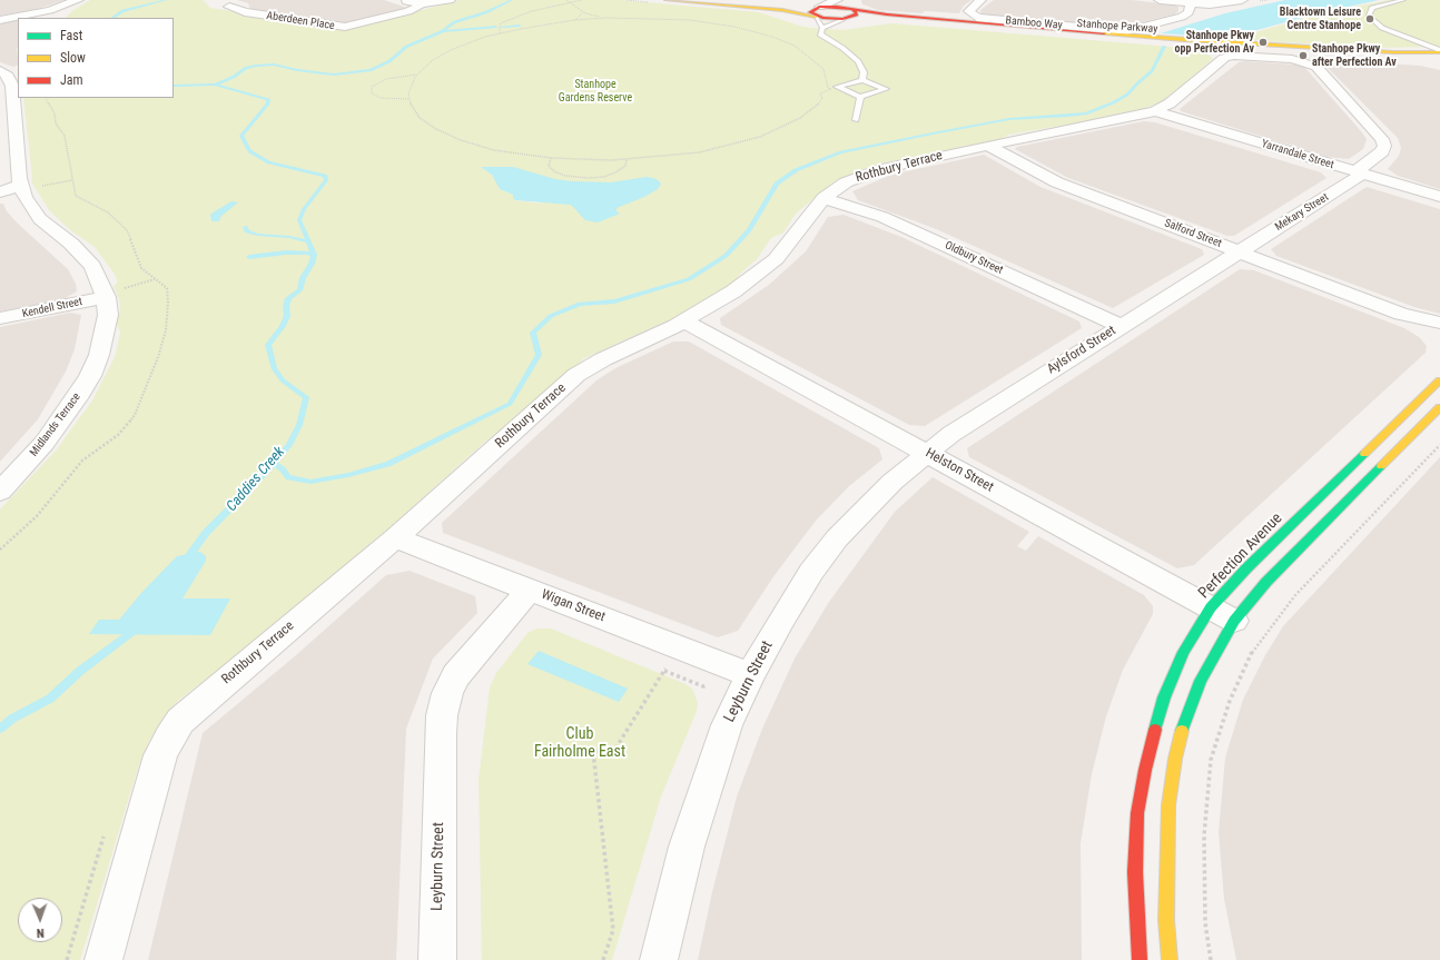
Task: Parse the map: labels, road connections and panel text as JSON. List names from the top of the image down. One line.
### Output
{"streets":{"main road":["Stanhope Parkway","Perfection Avenue"],"street":["Aberdeen Place","Bamboo Way","Yarrandale Street","Rothbury Terrace","Mekary Street","Salford Street","Oldbury Street","Kendell Street","Aylsford Street","Midlands Terrace","Helston Street","Wigan Street","Leyburn Street"]},"crossings":[["Yarrandale Street","Rothbury Terrace"],["Yarrandale Street","Mekary Street"],["Rothbury Terrace","Mekary Street"],["Rothbury Terrace","Salford Street"],["Rothbury Terrace","Oldbury Street"],["Rothbury Terrace","Helston Street"],["Rothbury Terrace","Wigan Street"],["Mekary Street","Salford Street"],["Mekary Street","Aylsford Street"],["Salford Street","Aylsford Street"],["Oldbury Street","Aylsford Street"],["Kendell Street","Midlands Terrace"],["Aylsford Street","Helston Street"],["Aylsford Street","Leyburn Street"],["Helston Street","Perfection Avenue"],["Helston Street","Leyburn Street"],["Wigan Street","Leyburn Street"]],"water":["Caddies Creek"],"parks":["Stanhope Gardens Reserve","Club Fairholme East"],"places":["Blacktown Leisure Centre Stanhope","Stanhope Pkwy opp Perfection Av","Stanhope Pkwy after Perfection Av"],"legend":["Fast","Slow","Jam"],"north":"bottom"}
